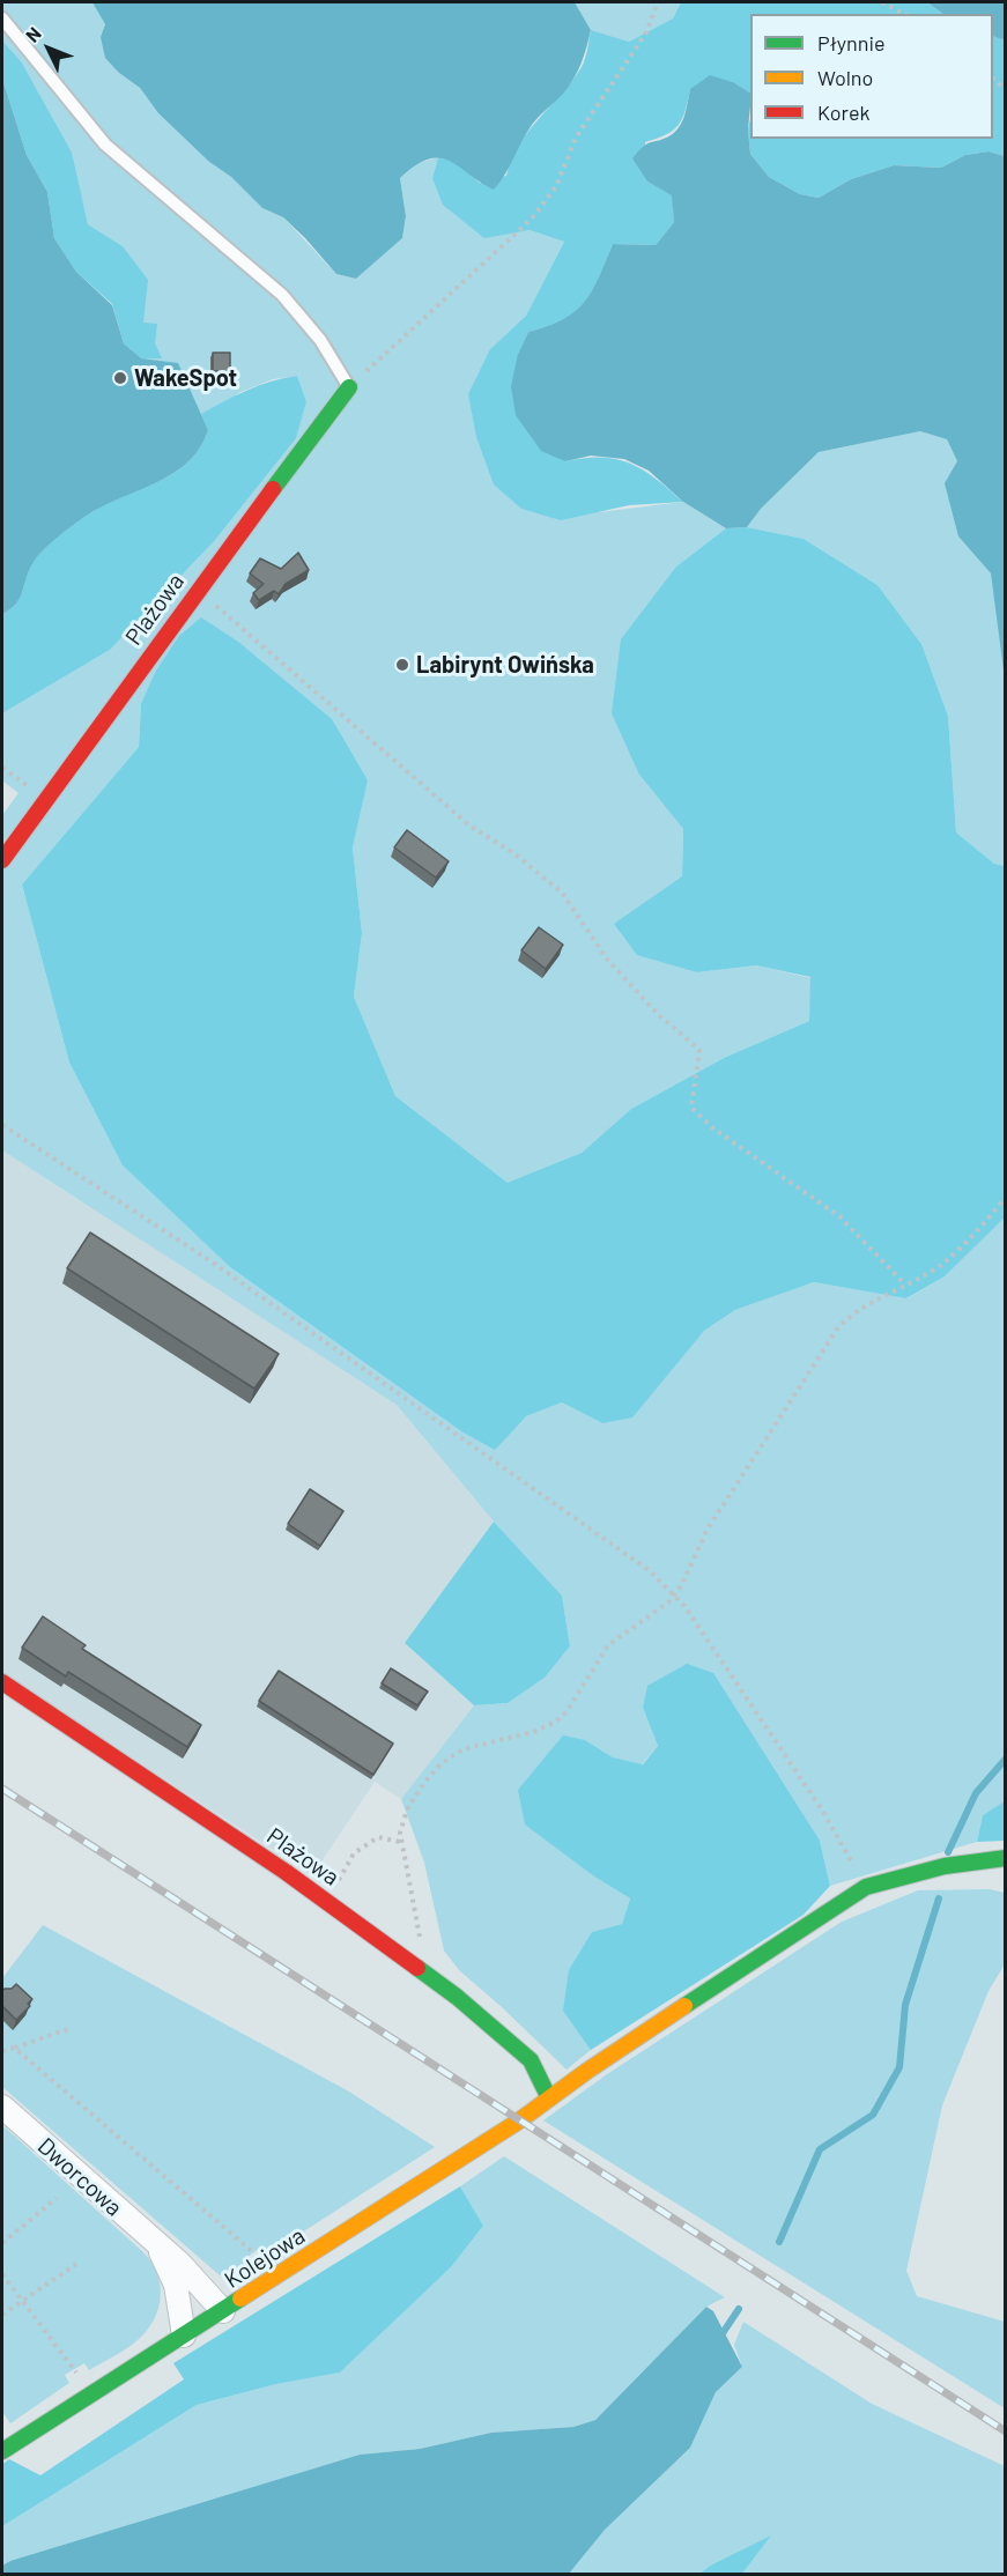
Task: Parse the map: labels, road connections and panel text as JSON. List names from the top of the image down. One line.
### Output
{"streets":{"street":["Plażowa","Dworcowa","Kolejowa"]},"crossings":[["Plażowa","Kolejowa"],["Dworcowa","Kolejowa"]],"places":["WakeSpot","Labirynt Owińska"],"legend":["Płynnie","Wolno","Korek"],"north":"top left"}
